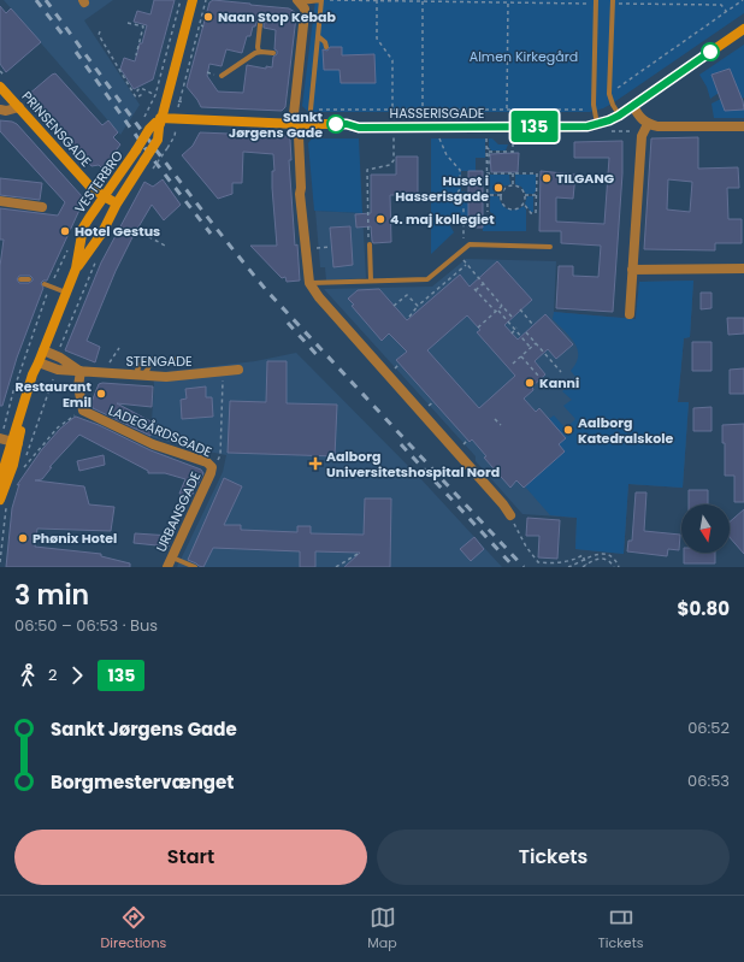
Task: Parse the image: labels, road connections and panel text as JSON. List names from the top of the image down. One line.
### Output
{"streets":{"main road":["HASSERISGADE","PRINSENSGADE","VESTERBRO"],"street":["STENGADE","LADEGÅRDSGADE","URBANSGADE"]},"crossings":[["HASSERISGADE","VESTERBRO"],["PRINSENSGADE","VESTERBRO"],["VESTERBRO","STENGADE"],["LADEGÅRDSGADE","URBANSGADE"]],"parks":["Almen Kirkegård"],"places":{"other":["Naan Stop Kebab","Sankt Jørgens Gade","TILGANG","Huset i Hasserisgade","4. maj kollegiet","Hotel Gestus","Kanni","Restaurant Emil","Aalborg Katedralskole","Phønix Hotel"],"health":["Aalborg Universitetshospital Nord"]},"lines":["bus line 135"],"north":"bottom","page":{"on_map":"135","heading":["3 min","06:50 – 06:53 · Bus","$0.80"],"legs":["2","135"],"list":[{"name":"Sankt Jørgens Gade","value":"06:52"},{"name":"Borgmestervænget","value":"06:53"}],"buttons":["Start","Tickets"],"tabs":["Directions","Map","Tickets"]}}
